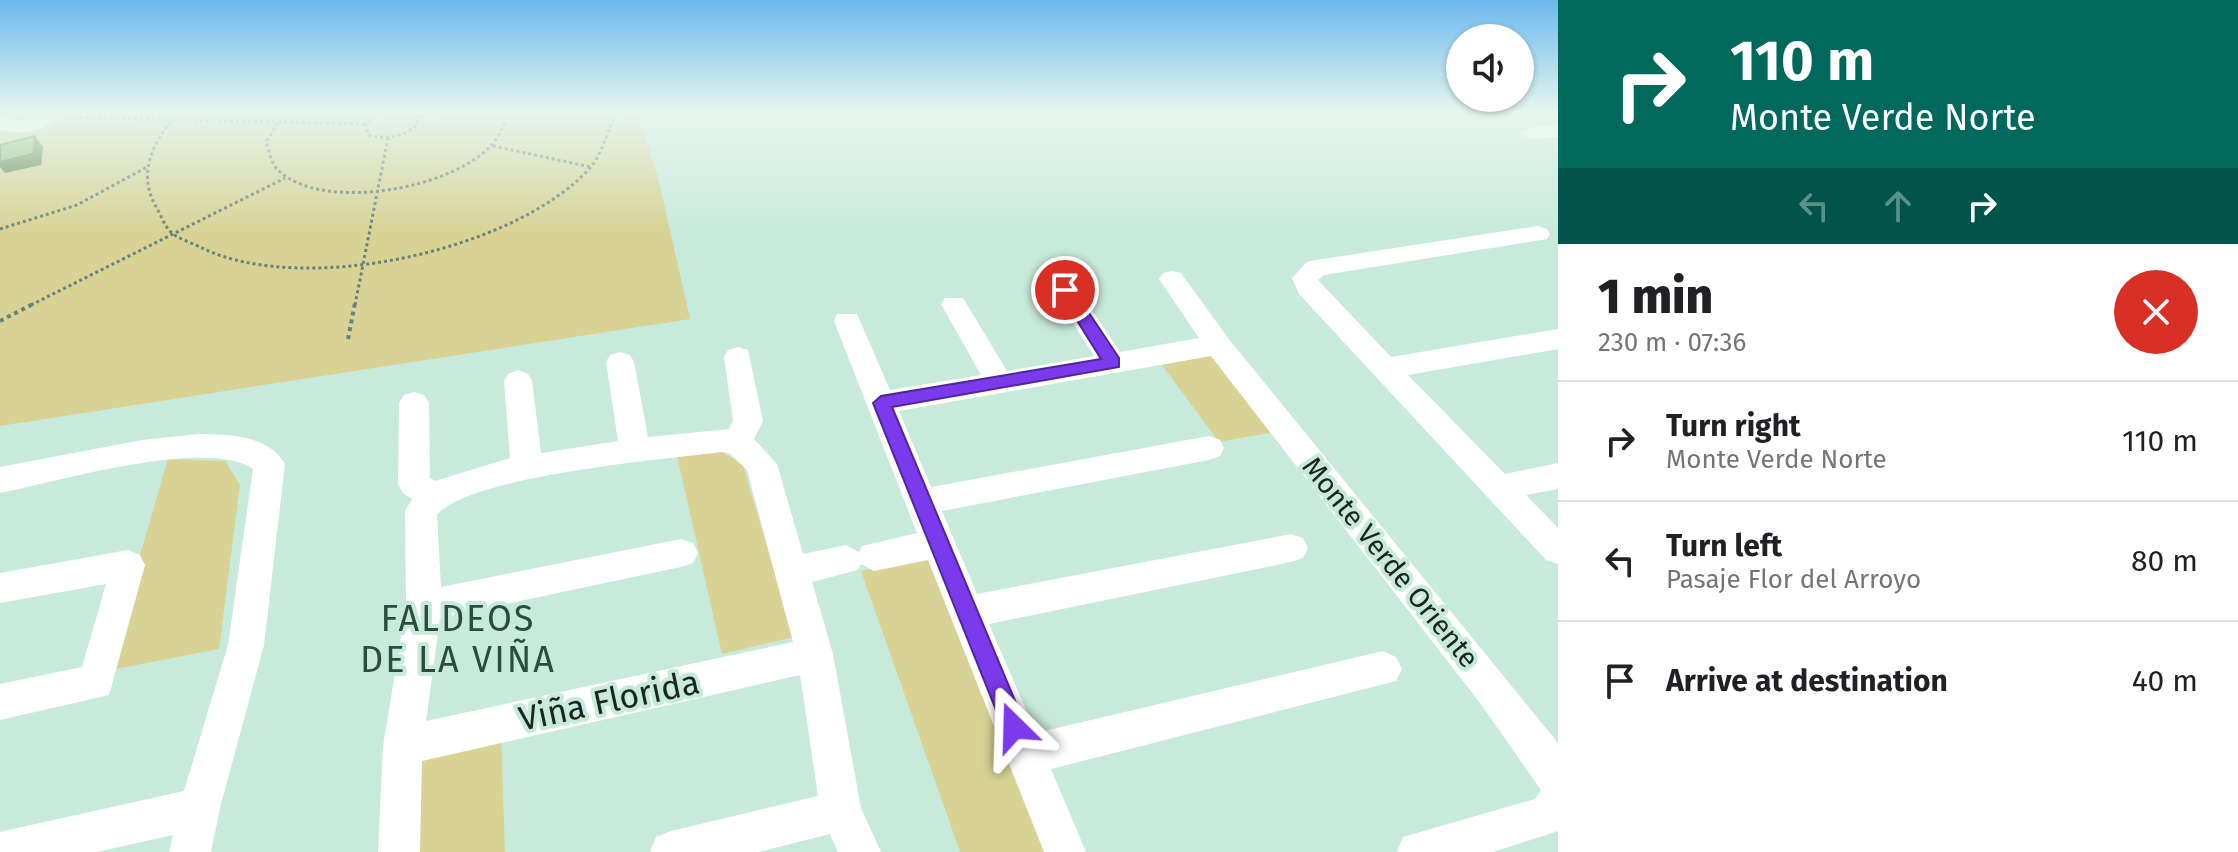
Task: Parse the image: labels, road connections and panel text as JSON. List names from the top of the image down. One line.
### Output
{"streets":{"street":["Monte Verde Oriente","Viña Florida"]},"districts":["FALDEOS DE LA VIÑA"],"page":{"turn":["110 m","Monte Verde Norte"],"heading":["1 min","230 m · 07:36"],"list":[{"name":"Turn right","note":"Monte Verde Norte","value":"110 m"},{"name":"Turn left","note":"Pasaje Flor del Arroyo","value":"80 m"},{"name":"Arrive at destination","value":"40 m"}]}}
